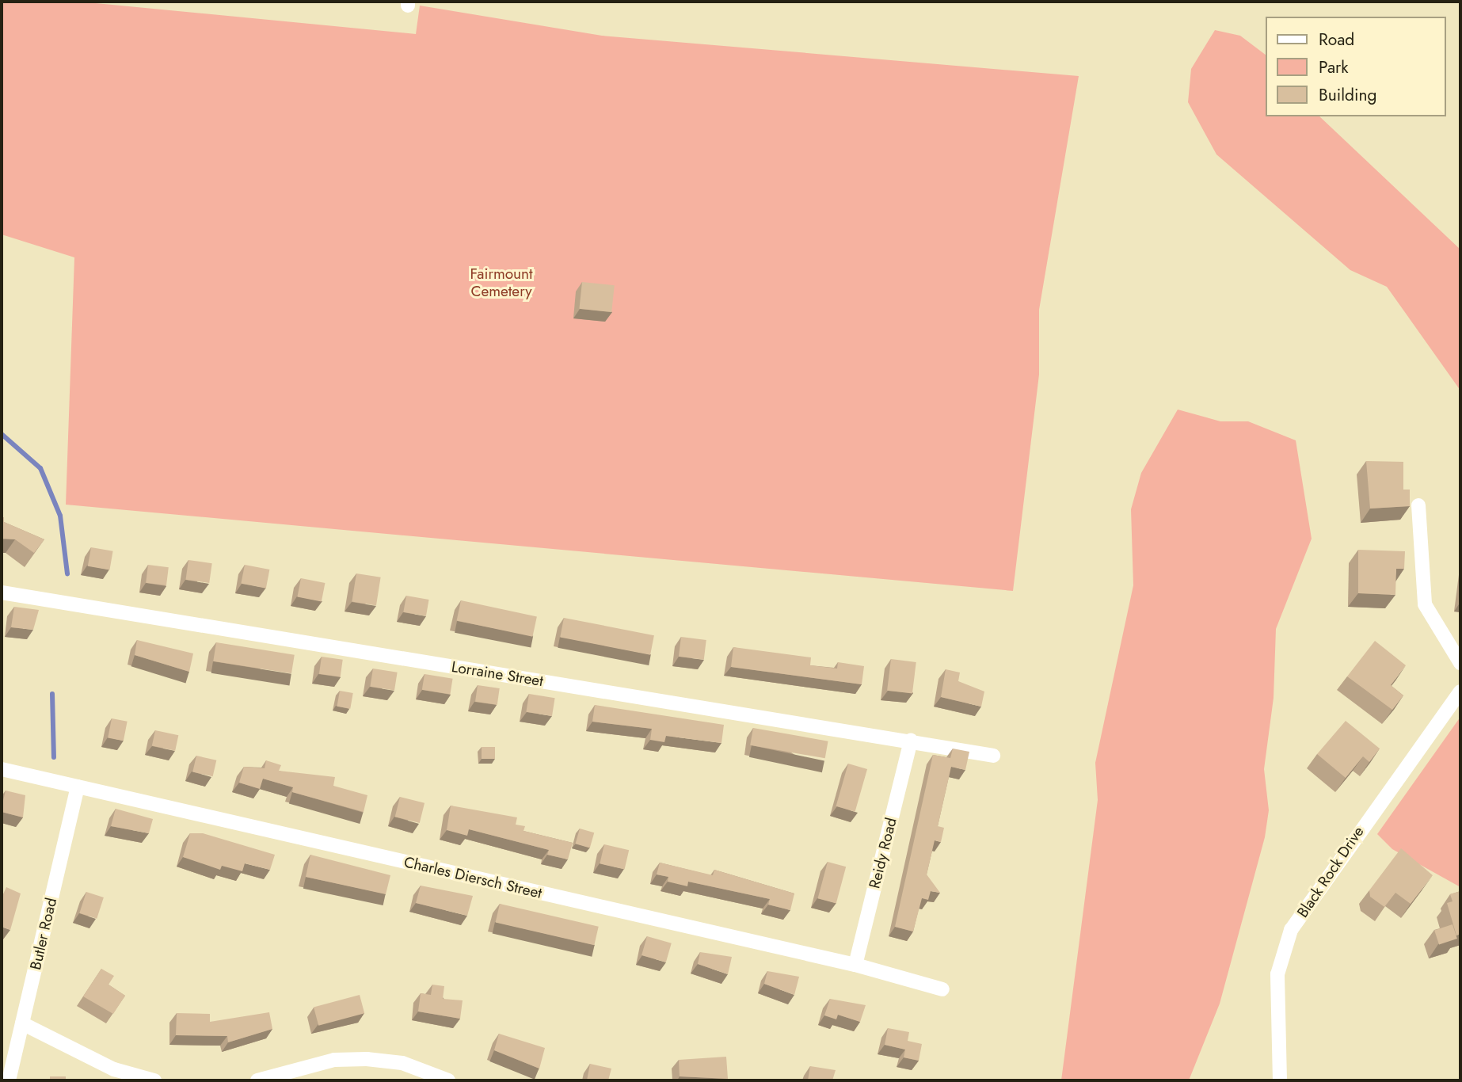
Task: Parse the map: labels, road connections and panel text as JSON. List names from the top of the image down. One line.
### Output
{"streets":{"street":["Lorraine Street","Reidy Road","Black Rock Drive","Charles Diersch Street","Butler Road"]},"crossings":[["Lorraine Street","Reidy Road"],["Reidy Road","Charles Diersch Street"],["Charles Diersch Street","Butler Road"]],"parks":["Fairmount Cemetery"],"legend":["Road","Park","Building"]}
